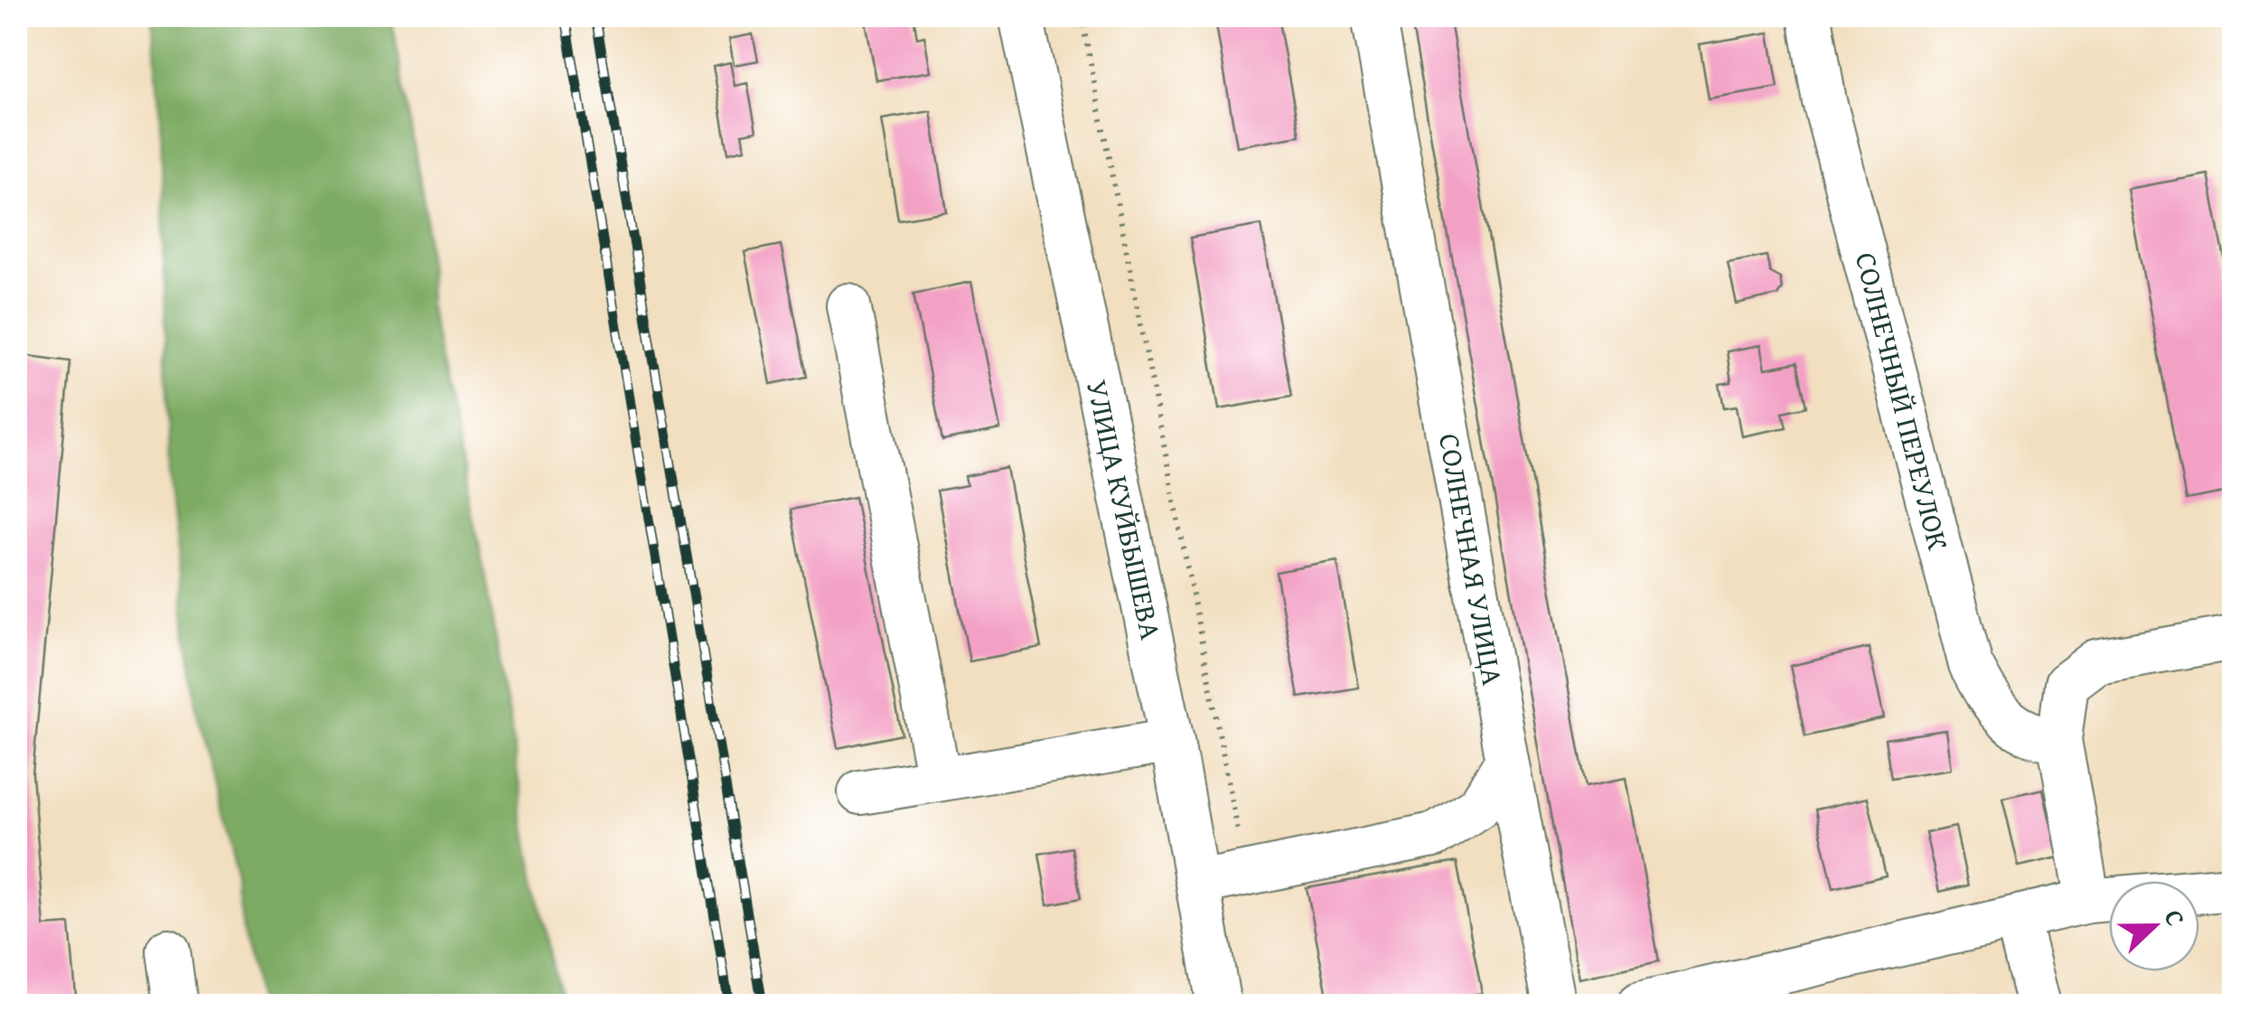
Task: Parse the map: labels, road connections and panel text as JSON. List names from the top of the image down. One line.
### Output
{"streets":{"street":["СОЛНЕЧНЫЙ ПЕРЕУЛОК","УЛИЦА КУЙБЫШЕВА","СОЛНЕЧНАЯ УЛИЦА"]},"north":"right"}
